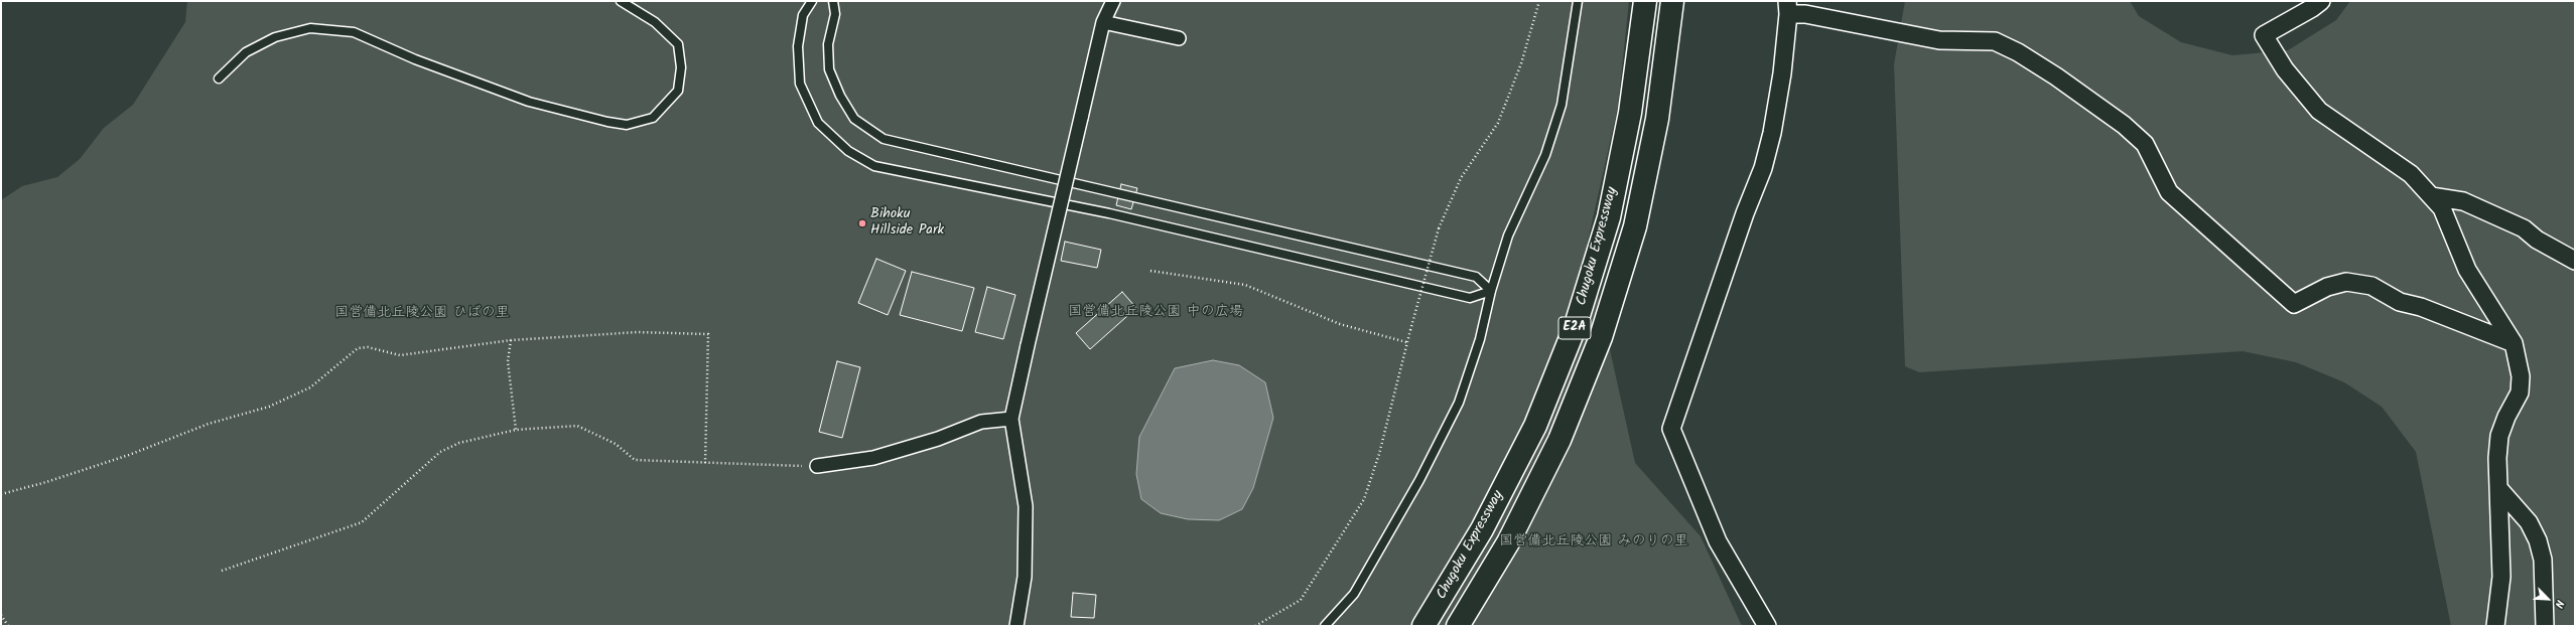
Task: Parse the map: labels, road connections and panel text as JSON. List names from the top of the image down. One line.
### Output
{"streets":{"highway":["Chugoku Expressway","E2A"]},"parks":["国営備北丘陵公園 中の広場","国営備北丘陵公園 ひばの里","国営備北丘陵公園 みのりの里"],"places":["Bihoku Hillside Park"],"north":"bottom right"}
